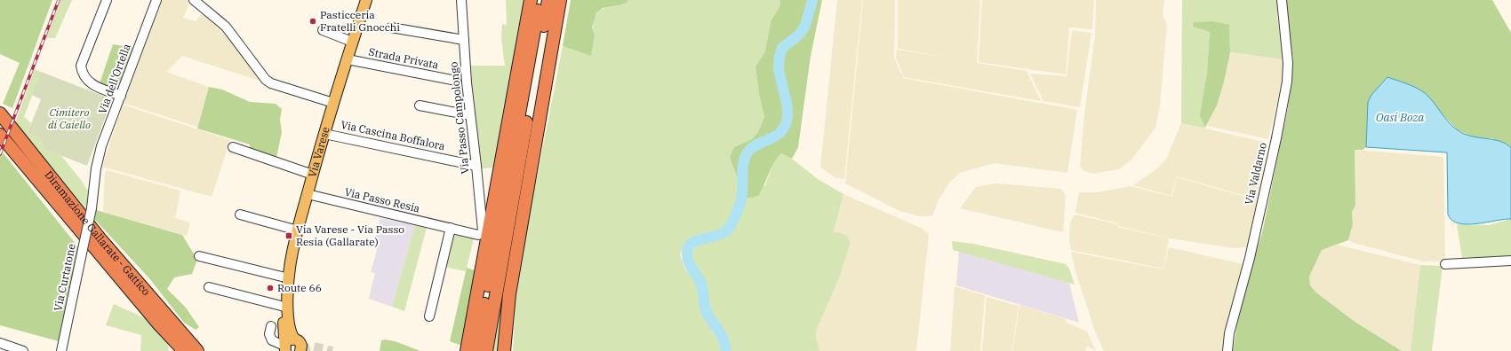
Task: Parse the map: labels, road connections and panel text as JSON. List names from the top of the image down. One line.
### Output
{"streets":{"highway":["Diramazione Gallarate - Gattico"],"main road":["Via Varese"],"street":["Strada Privata","Via dell'Ortella","Via Passo Campolongo","Via Cascina Boffalora","Via Valdarno","Via Passo Resia","Via Curtatone"]},"crossings":[["Strada Privata","Via Varese"],["Via dell'Ortella","Via Curtatone"],["Via Passo Campolongo","Via Cascina Boffalora"],["Via Passo Campolongo","Via Passo Resia"],["Via Cascina Boffalora","Via Varese"],["Via Varese","Via Passo Resia"]],"water":["Oasi Boza"],"parks":["Cimitero di Caiello"],"places":{"other":["Pasticceria Fratelli Gnocchi","Route 66"],"transit":["Via Varese - Via Passo Resia (Gallarate)"]}}
